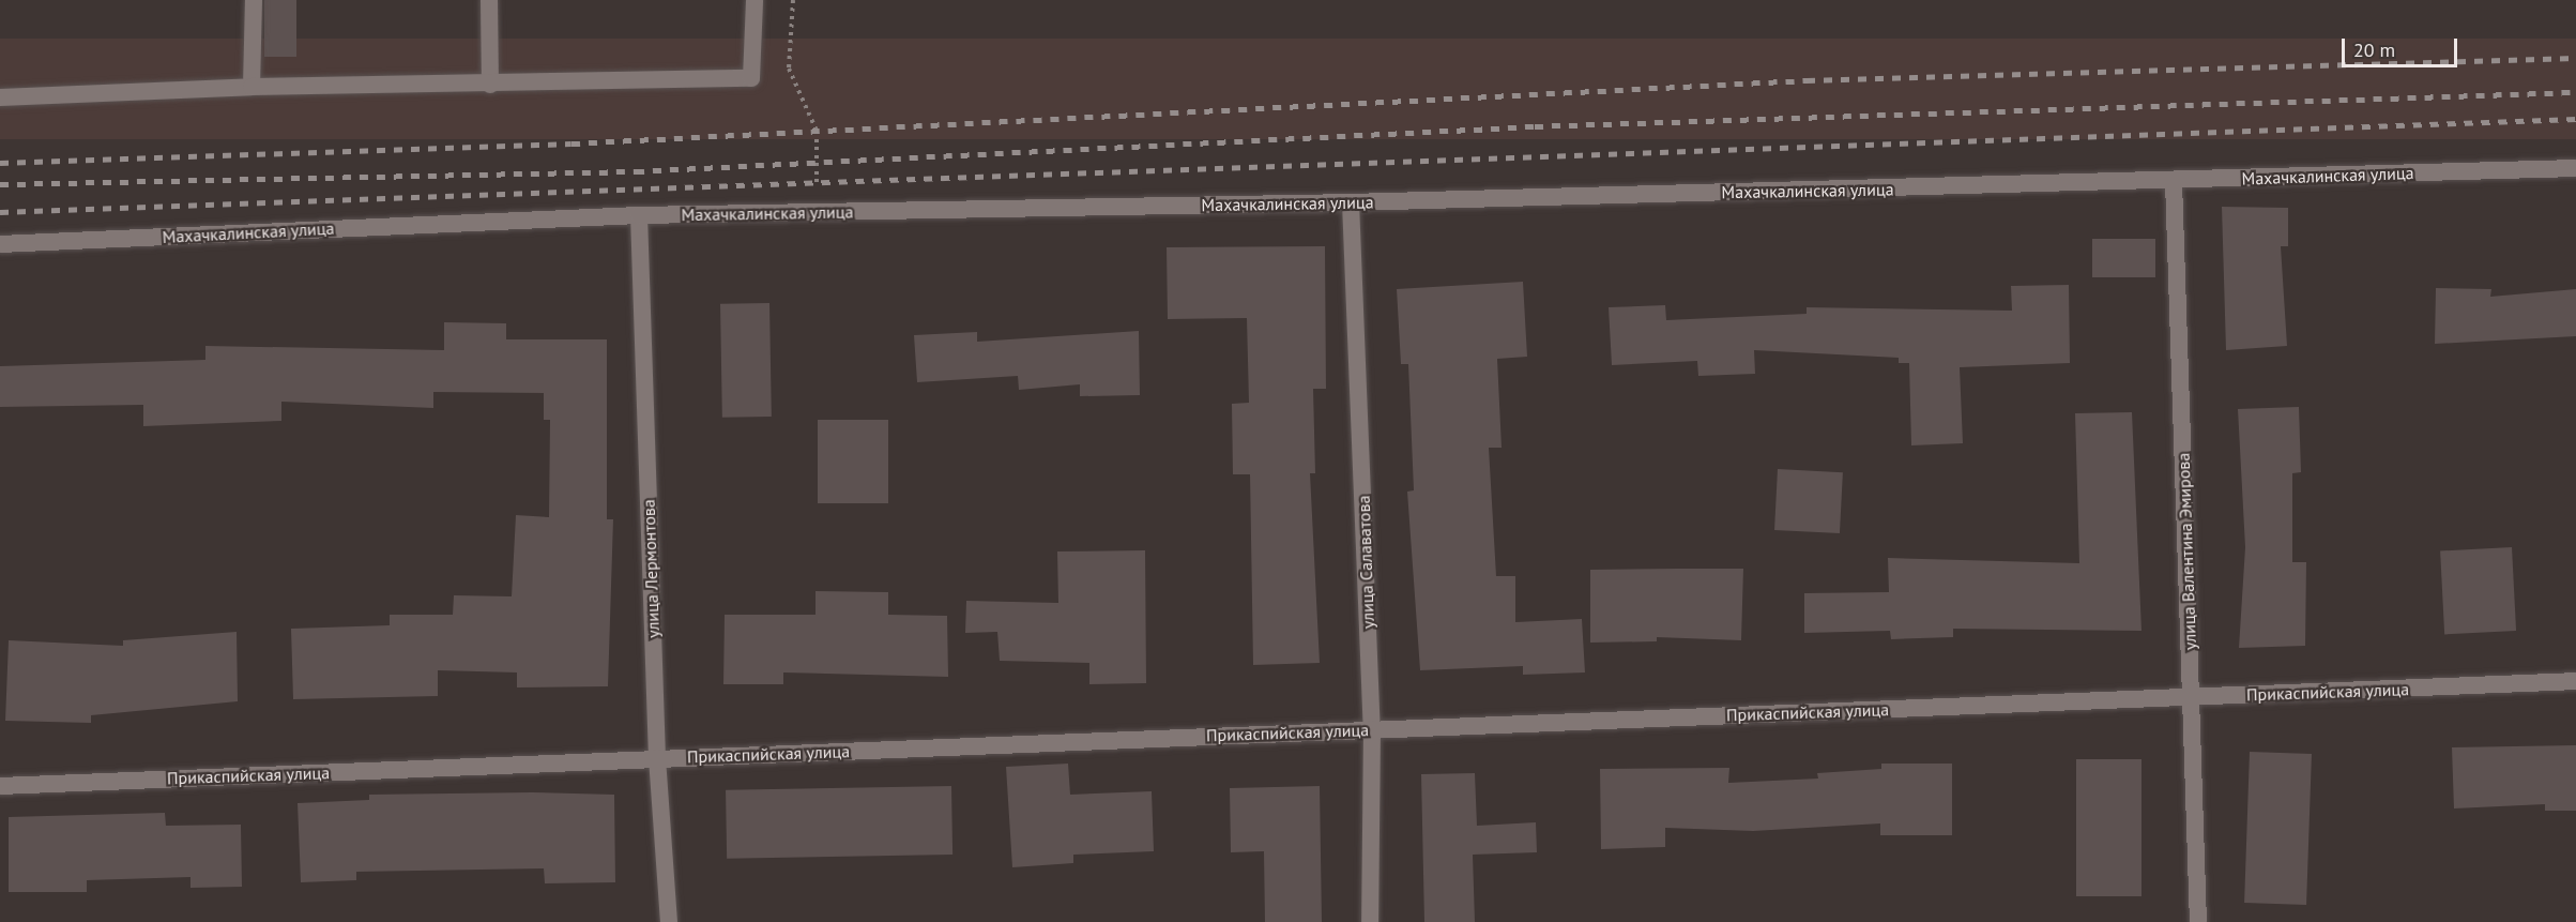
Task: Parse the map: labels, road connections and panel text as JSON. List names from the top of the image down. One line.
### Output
{"streets":{"street":["Махачкалинская улица","улица Валентина Эмирова","улица Салаватова","улица Лермонтова","Прикаспийская улица"]},"crossings":[["Махачкалинская улица","улица Валентина Эмирова"],["Махачкалинская улица","улица Салаватова"],["Махачкалинская улица","улица Лермонтова"],["улица Валентина Эмирова","Прикаспийская улица"],["улица Салаватова","Прикаспийская улица"],["улица Лермонтова","Прикаспийская улица"]],"scale_bar":"20 m"}
